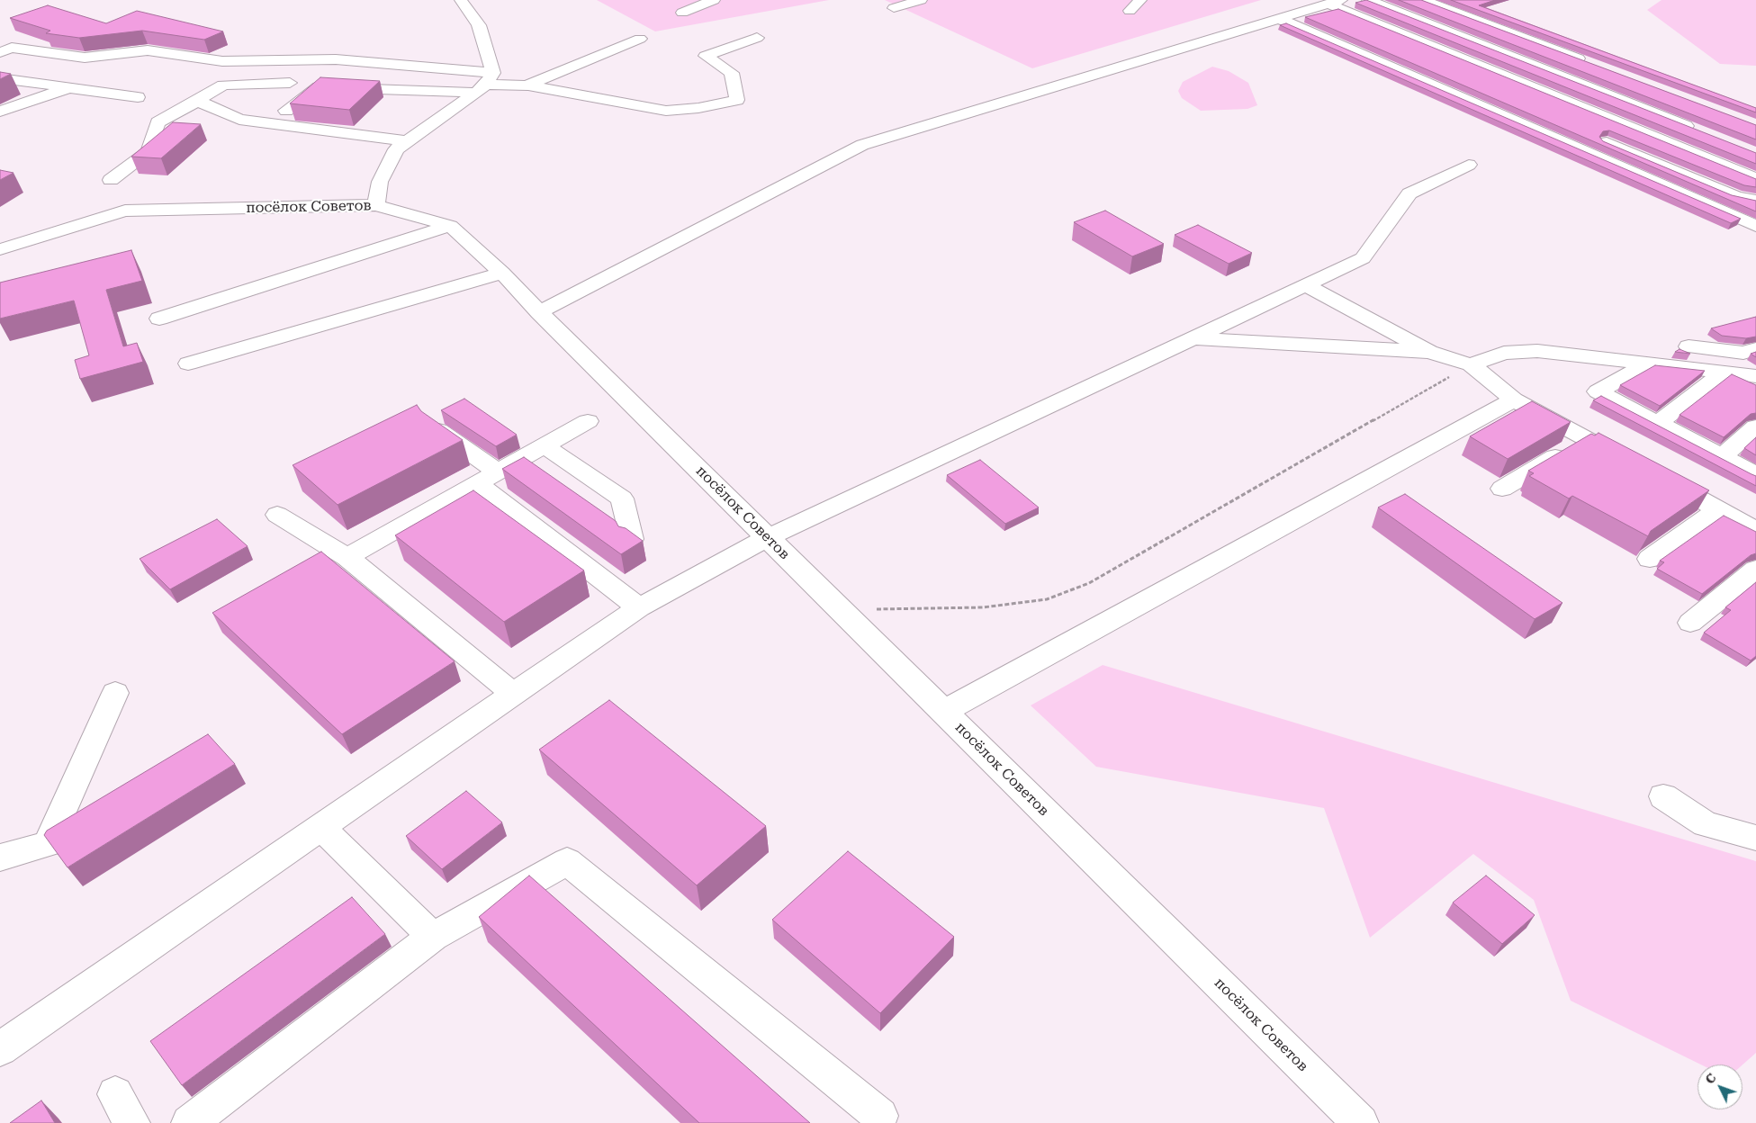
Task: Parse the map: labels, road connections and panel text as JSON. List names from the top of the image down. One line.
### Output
{"streets":{"street":["посёлок Советов"]},"north":"top left"}
